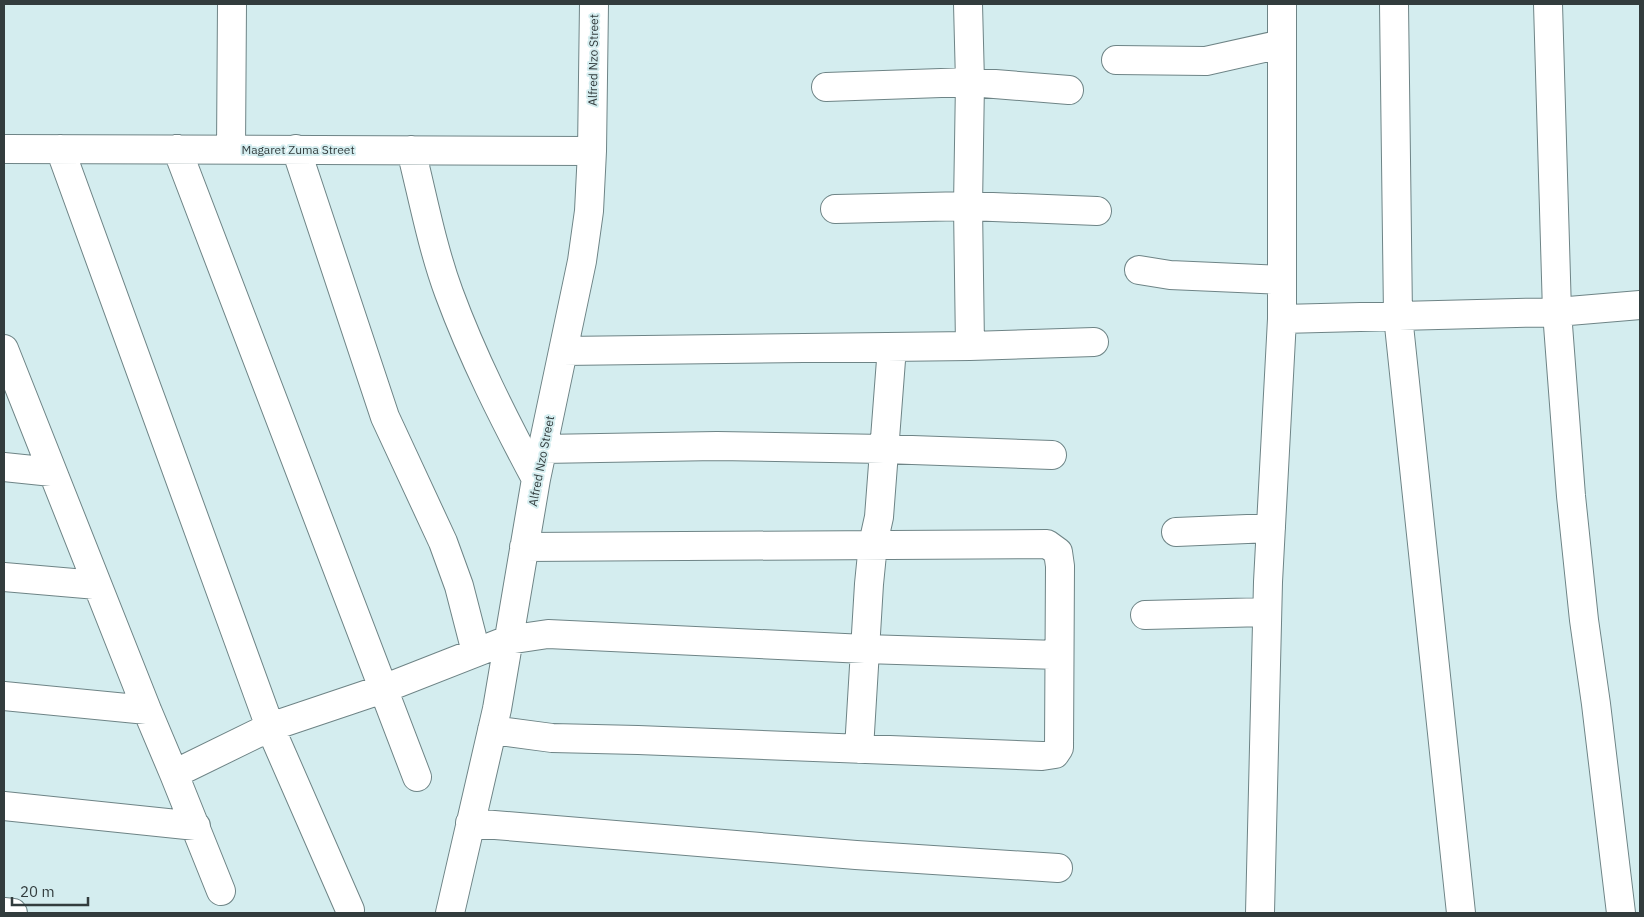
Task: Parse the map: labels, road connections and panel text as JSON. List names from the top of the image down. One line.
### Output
{"streets":{"street":["Alfred Nzo Street","Magaret Zuma Street"]},"crossings":[["Alfred Nzo Street","Magaret Zuma Street"]],"scale_bar":"20 m"}
